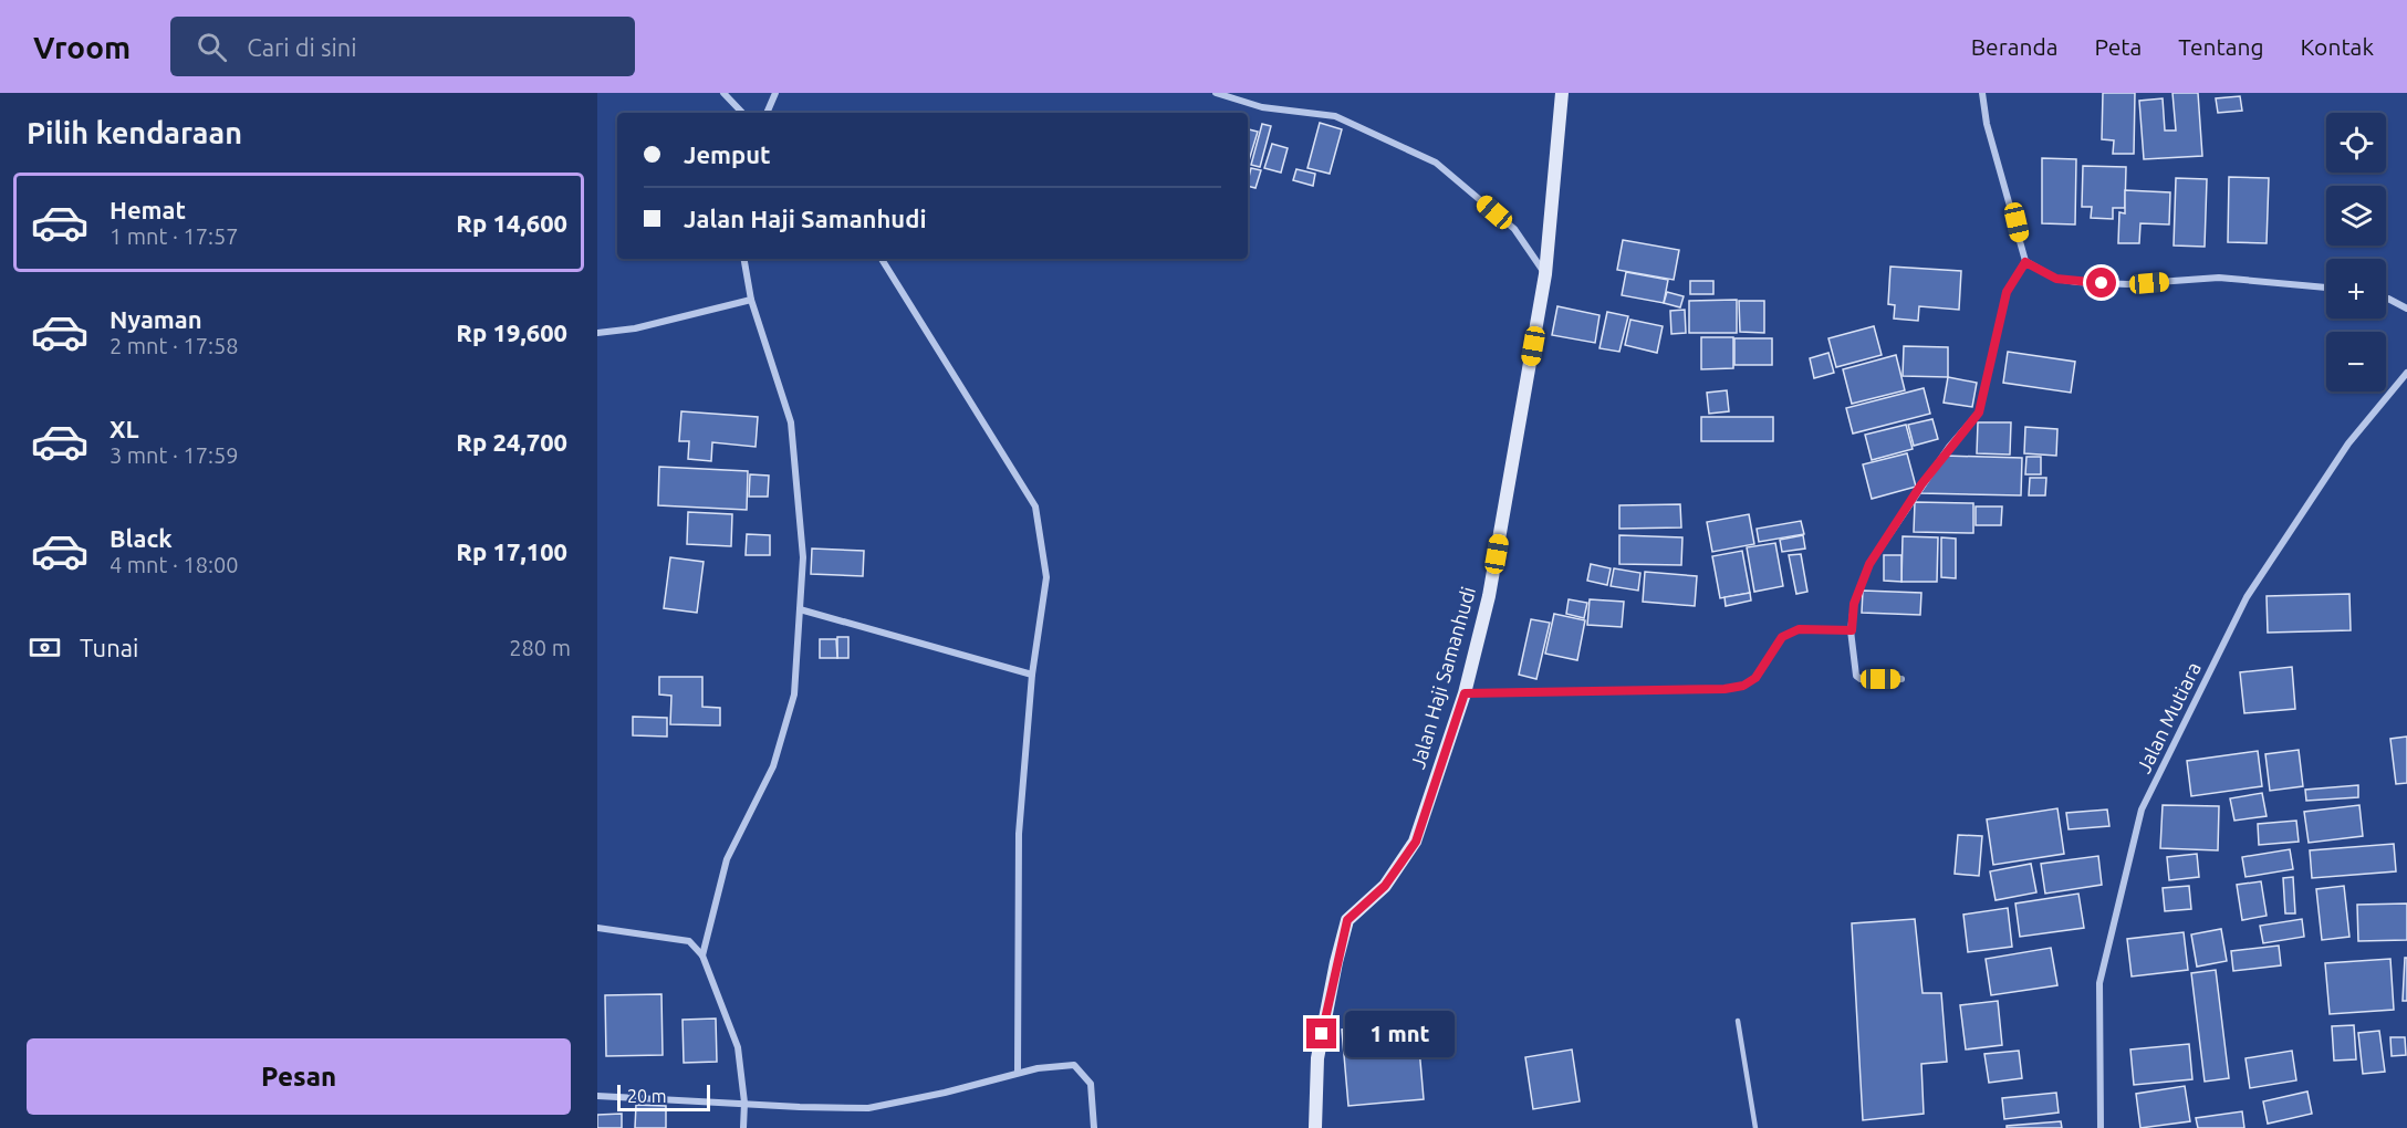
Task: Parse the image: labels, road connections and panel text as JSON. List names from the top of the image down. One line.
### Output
{"streets":{"street":["Jalan Haji Samanhudi","Jalan Mutiara"]},"scale_bar":"20 m","page":{"header":"Vroom","search":"Cari di sini","nav":["Beranda","Peta","Tentang","Kontak"],"heading":"Pilih kendaraan","map_buttons":["+","−"],"banner":["Jemput","Jalan Haji Samanhudi"],"list":[{"name":"Hemat","note":"1 mnt · 17:57","value":"Rp 14,600"},{"name":"Nyaman","note":"2 mnt · 17:58","value":"Rp 19,600"},{"name":"XL","note":"3 mnt · 17:59","value":"Rp 24,700"},{"name":"Black","note":"4 mnt · 18:00","value":"Rp 17,100"}],"pay":["Tunai","280 m"],"bubble":"1 mnt","buttons":"Pesan","scale":"20 m"}}
